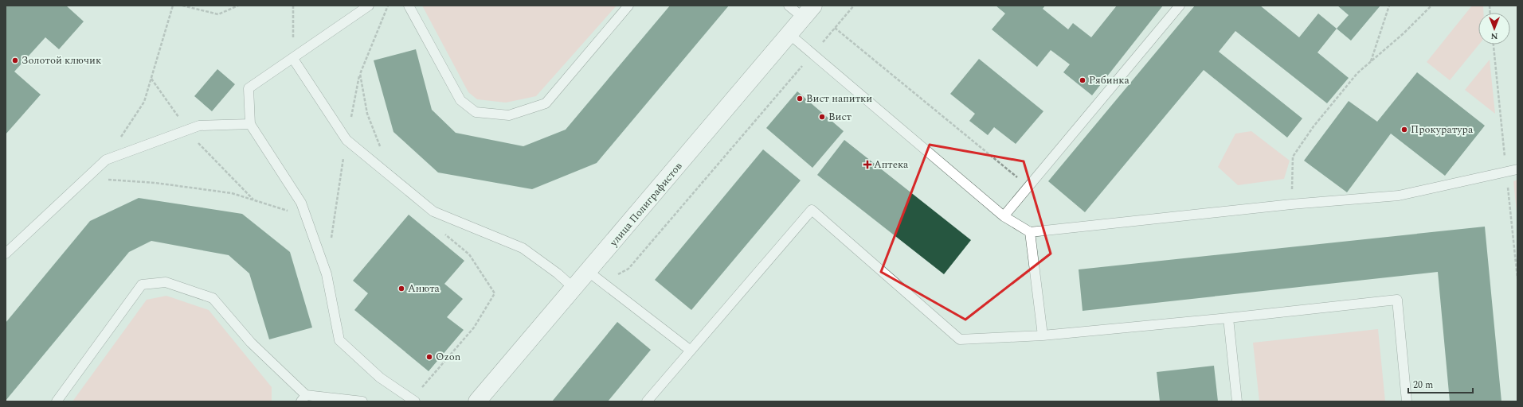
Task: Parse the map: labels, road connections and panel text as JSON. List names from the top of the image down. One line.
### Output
{"streets":{"street":["улица Полиграфистов"]},"places":{"other":["Золотой ключик","Рябинка","Вист напитки","Вист","Прокуратура","Анюта","Ozon"],"health":["Аптека"]},"scale_bar":"20 m","north":"bottom"}
